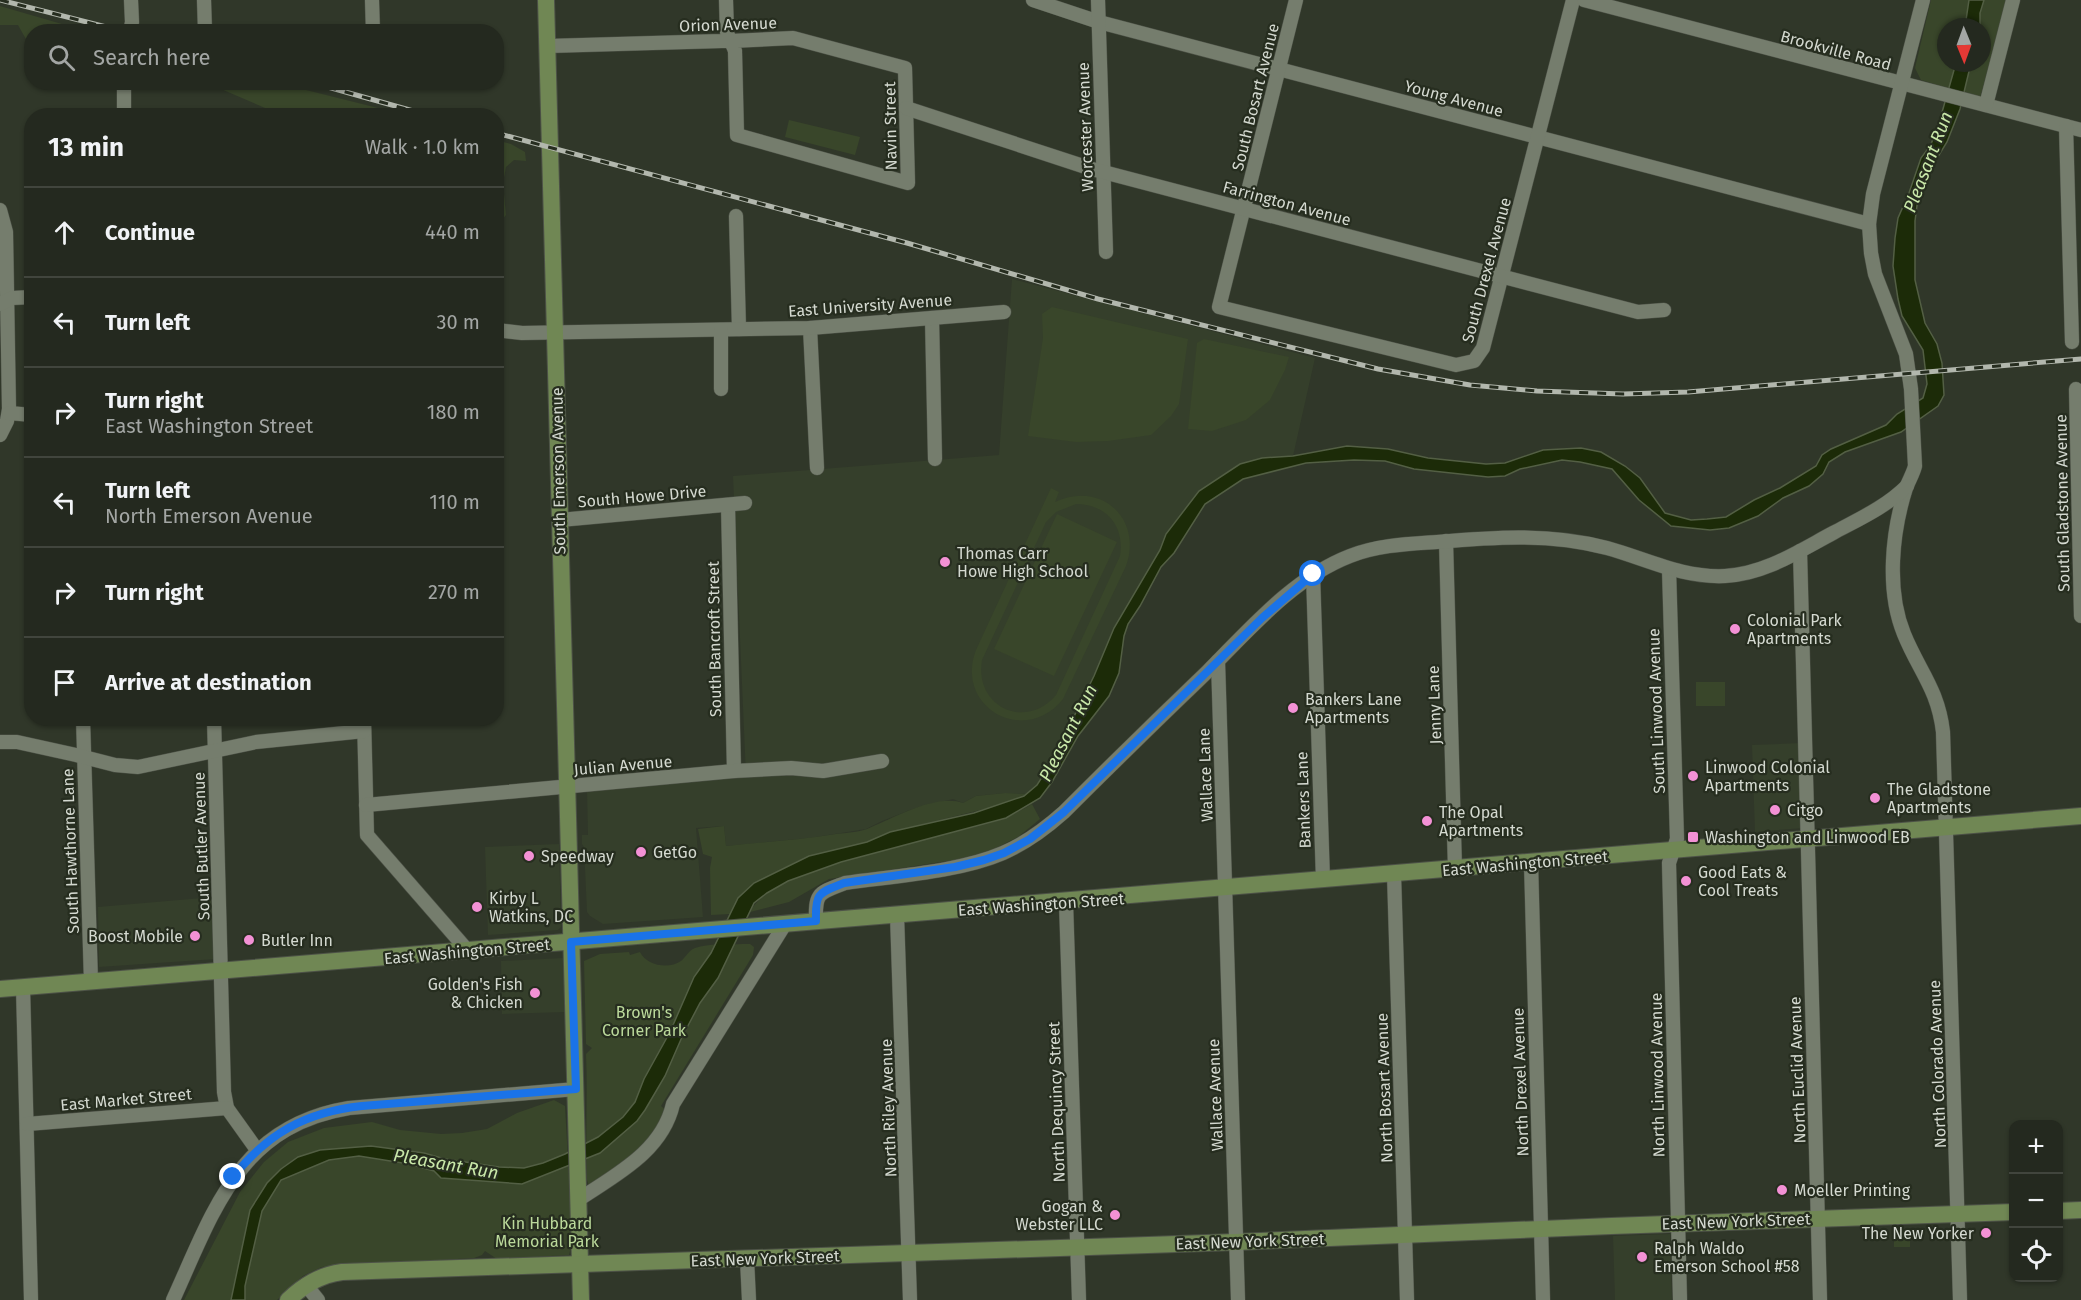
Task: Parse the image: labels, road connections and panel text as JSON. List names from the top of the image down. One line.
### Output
{"streets":{"main road":["South Emerson Avenue","East Washington Street","East New York Street"],"street":["Orion Avenue","Brookville Road","South Bosart Avenue","Young Avenue","Navin Street","Worcester Avenue","Farrington Avenue","South Drexel Avenue","East University Avenue","South Howe Drive","South Gladstone Avenue","South Bancroft Street","Jenny Lane","South Linwood Avenue","Julian Avenue","Wallace Lane","Bankers Lane","South Butler Avenue","South Hawthorne Lane","North Colorado Avenue","North Euclid Avenue","North Linwood Avenue","North Drexel Avenue","North Bosart Avenue","Wallace Avenue","East Market Street","North Dequincy Street","North Riley Avenue"]},"crossings":[["Orion Avenue","Navin Street"],["Orion Avenue","South Emerson Avenue"],["Brookville Road","North Colorado Avenue"],["South Bosart Avenue","Young Avenue"],["South Bosart Avenue","Farrington Avenue"],["South Bosart Avenue","South Drexel Avenue"],["Young Avenue","Worcester Avenue"],["Young Avenue","South Drexel Avenue"],["Young Avenue","North Colorado Avenue"],["Navin Street","Farrington Avenue"],["Worcester Avenue","Farrington Avenue"],["Farrington Avenue","South Drexel Avenue"],["East University Avenue","South Emerson Avenue"],["South Emerson Avenue","South Howe Drive"],["South Emerson Avenue","Julian Avenue"],["South Emerson Avenue","East Washington Street"],["South Emerson Avenue","East New York Street"],["South Howe Drive","South Bancroft Street"],["South Bancroft Street","Julian Avenue"],["Jenny Lane","East Washington Street"],["South Linwood Avenue","East Washington Street"],["South Linwood Avenue","North Linwood Avenue"],["Wallace Lane","East Washington Street"],["Wallace Lane","Wallace Avenue"],["Bankers Lane","East Washington Street"],["South Butler Avenue","East Washington Street"],["South Butler Avenue","East Market Street"],["South Hawthorne Lane","East Washington Street"],["East Washington Street","North Colorado Avenue"],["East Washington Street","North Euclid Avenue"],["East Washington Street","North Linwood Avenue"],["East Washington Street","North Drexel Avenue"],["East Washington Street","North Bosart Avenue"],["East Washington Street","Wallace Avenue"],["East Washington Street","North Dequincy Street"],["East Washington Street","North Riley Avenue"],["North Colorado Avenue","East New York Street"],["North Euclid Avenue","East New York Street"],["North Linwood Avenue","East New York Street"],["North Drexel Avenue","East New York Street"],["North Bosart Avenue","East New York Street"],["Wallace Avenue","East New York Street"],["North Dequincy Street","East New York Street"],["North Riley Avenue","East New York Street"]],"water":["Pleasant Run"],"parks":["Brown's Corner Park","Kin Hubbard Memorial Park"],"places":{"other":["Thomas Carr Howe High School","Colonial Park Apartments","Bankers Lane Apartments","Linwood Colonial Apartments","The Gladstone Apartments","Citgo","The Opal Apartments","GetGo","Speedway","Good Eats & Cool Treats","Kirby L Watkins, DC","Boost Mobile","Butler Inn","Golden's Fish & Chicken","Moeller Printing","Gogan & Webster LLC","The New Yorker","Ralph Waldo Emerson School #58"],"transit":["Washington and Linwood EB"]},"north":"bottom","page":{"search":"Search here","heading":["13 min","Walk · 1.0 km"],"list":[["Continue","440 m"],["Turn left","30 m"],["Turn right","East Washington Street","180 m"],["Turn left","North Emerson Avenue","110 m"],["Turn right","270 m"],"Arrive at destination"],"map_buttons":["+","−"]}}
